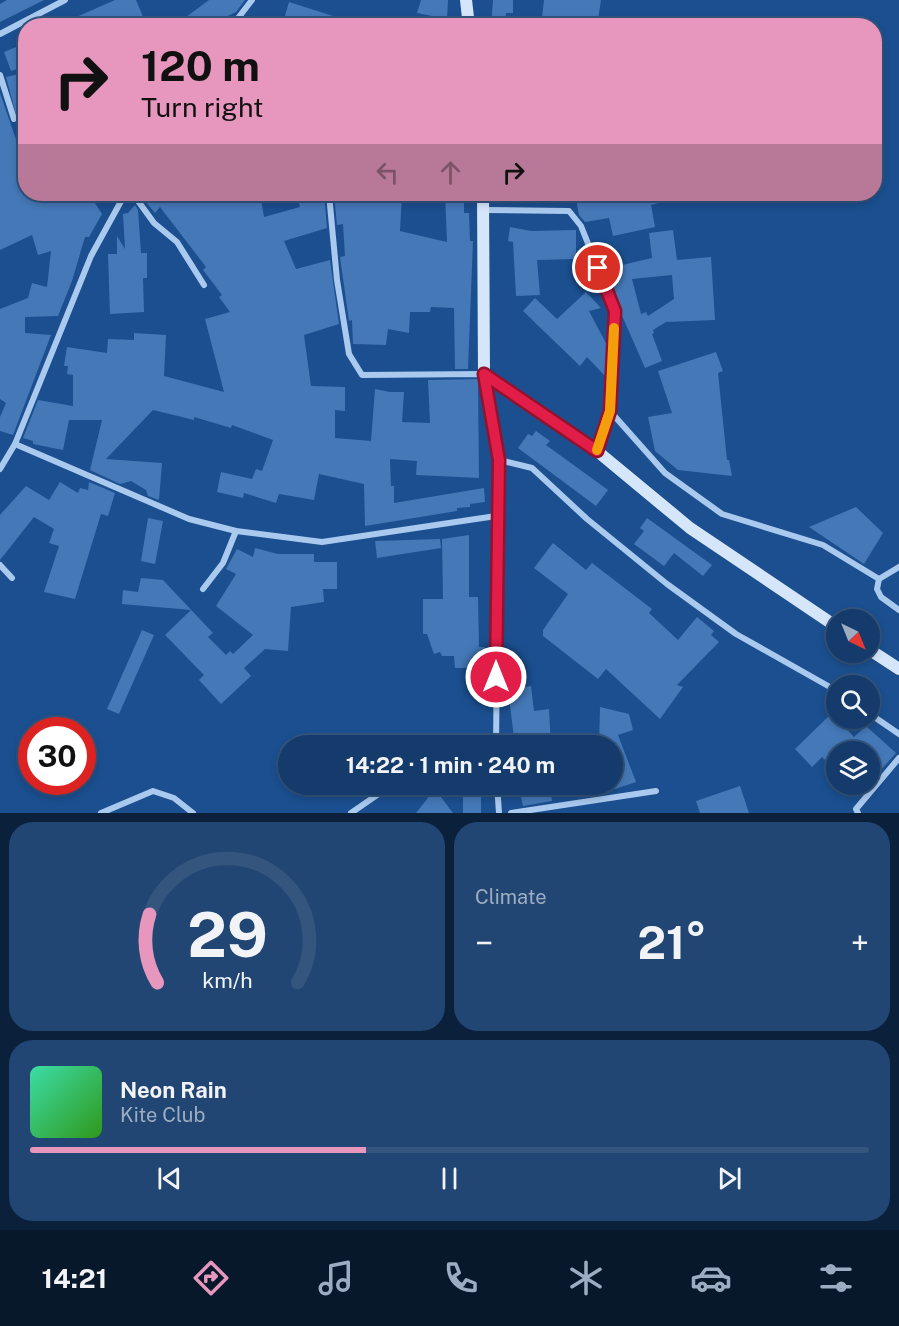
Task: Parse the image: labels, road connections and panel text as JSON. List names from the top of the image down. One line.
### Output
{"north":"bottom right","page":{"turn":["120 m","Turn right"],"limit":"30","trip":"14:22 · 1 min · 240 m","tile":"Climate","heat":["−","21°","+"],"song":["Neon Rain","Kite Club"],"tabs":"14:21","gauge":["29","km/h"]}}
